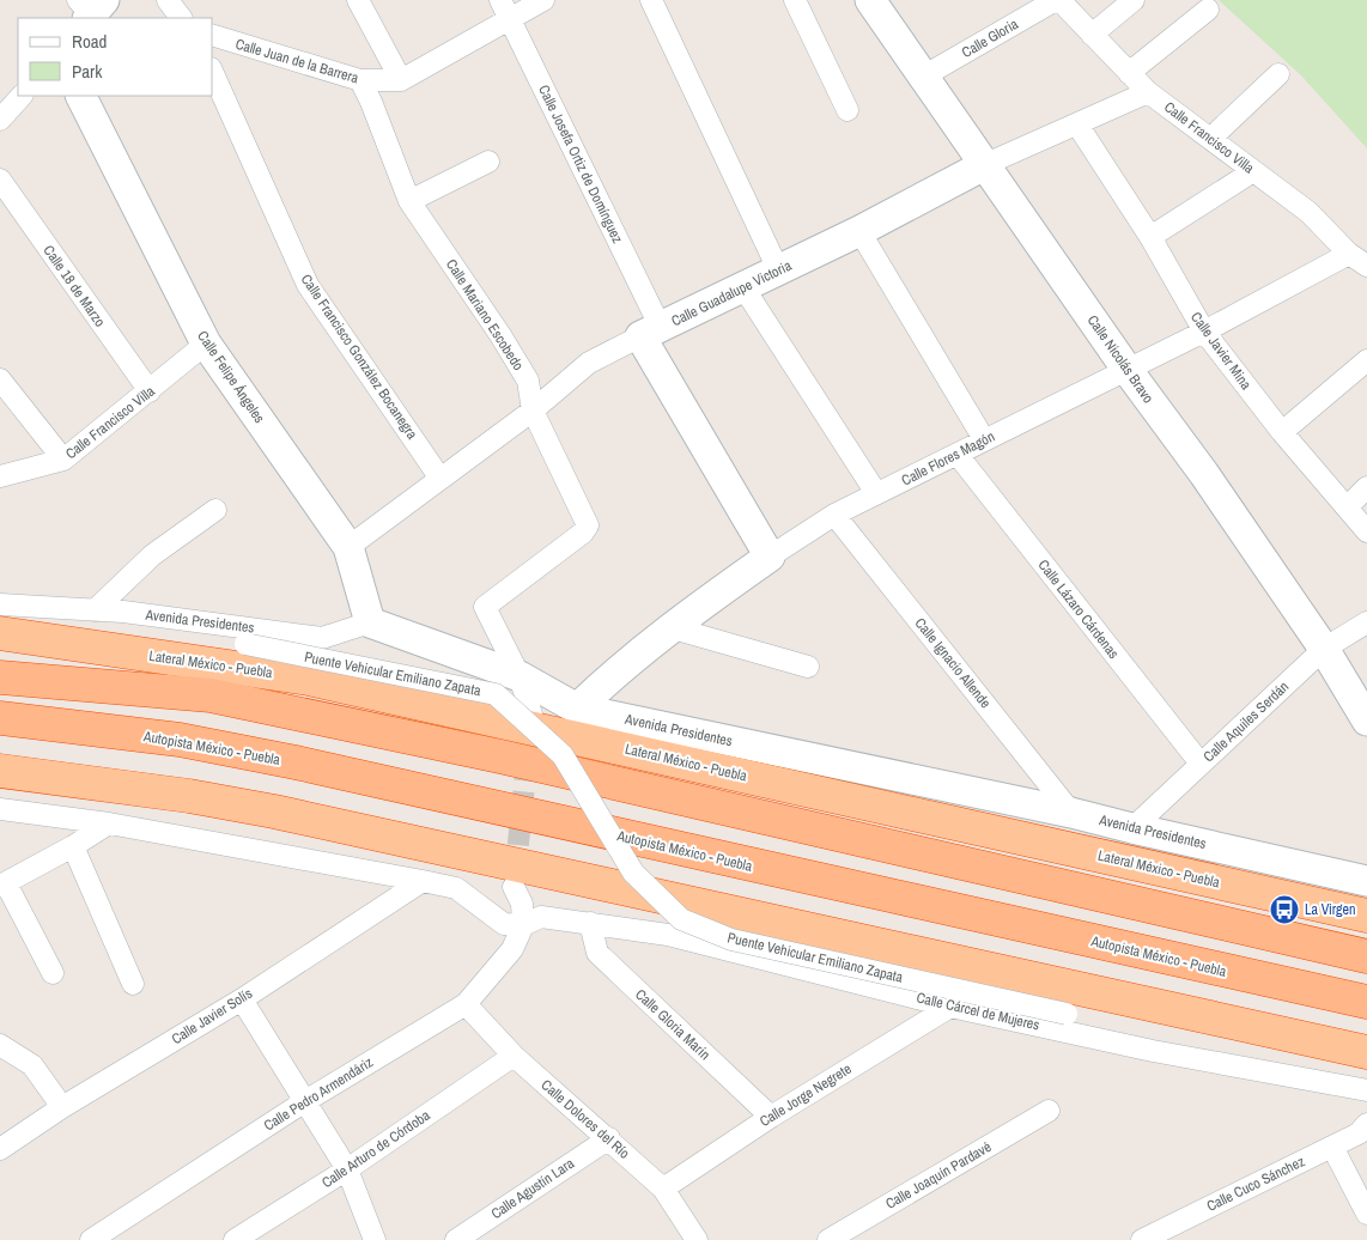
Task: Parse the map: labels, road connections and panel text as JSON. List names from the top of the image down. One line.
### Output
{"streets":{"highway":["Lateral México - Puebla","Autopista México - Puebla"],"main road":["Calle Josefa Ortiz de Domínguez","Calle Guadalupe Victoria","Calle Nicolás Bravo","Calle Felipe Ángeles","Calle Flores Magón","Avenida Presidentes"],"street":["Calle Gloria","Calle Juan de la Barrera","Calle Francisco Villa","Calle 18 de Marzo","Calle Mariano Escobedo","Calle Javier Mina","Calle Francisco González Bocanegra","Calle Lázaro Cárdenas","Calle Ignacio Allende","Puente Vehicular Emiliano Zapata","Calle Aquiles Serdán","Calle Cárcel de Mujeres","Calle Javier Solís","Calle Gloria Marín","Calle Pedro Armendáriz","Calle Jorge Negrete","Calle Dolores del Río","Calle Arturo de Córdoba","Calle Joaquín Pardavé","Calle Cuco Sánchez","Calle Agustín Lara"]},"crossings":[["Calle Gloria","Calle Francisco Villa"],["Calle Gloria","Calle Nicolás Bravo"],["Calle Juan de la Barrera","Calle Josefa Ortiz de Domínguez"],["Calle Juan de la Barrera","Calle Mariano Escobedo"],["Calle Francisco Villa","Calle 18 de Marzo"],["Calle Francisco Villa","Calle Guadalupe Victoria"],["Calle Francisco Villa","Calle Felipe Ángeles"],["Calle Francisco Villa","Calle Flores Magón"],["Calle Josefa Ortiz de Domínguez","Calle Guadalupe Victoria"],["Calle Josefa Ortiz de Domínguez","Calle Flores Magón"],["Calle Guadalupe Victoria","Calle Mariano Escobedo"],["Calle Guadalupe Victoria","Calle Javier Mina"],["Calle Guadalupe Victoria","Calle Francisco González Bocanegra"],["Calle Guadalupe Victoria","Calle Nicolás Bravo"],["Calle Guadalupe Victoria","Calle Felipe Ángeles"],["Calle Mariano Escobedo","Avenida Presidentes"],["Calle Javier Mina","Calle Flores Magón"],["Calle Nicolás Bravo","Calle Flores Magón"],["Calle Nicolás Bravo","Calle Aquiles Serdán"],["Calle Felipe Ángeles","Avenida Presidentes"],["Calle Flores Magón","Calle Lázaro Cárdenas"],["Calle Flores Magón","Avenida Presidentes"],["Calle Flores Magón","Calle Ignacio Allende"],["Calle Lázaro Cárdenas","Calle Aquiles Serdán"],["Avenida Presidentes","Calle Ignacio Allende"],["Avenida Presidentes","Puente Vehicular Emiliano Zapata"],["Avenida Presidentes","Calle Aquiles Serdán"],["Puente Vehicular Emiliano Zapata","Calle Cárcel de Mujeres"],["Calle Cárcel de Mujeres","Calle Gloria Marín"],["Calle Cárcel de Mujeres","Calle Pedro Armendáriz"],["Calle Cárcel de Mujeres","Calle Jorge Negrete"],["Calle Gloria Marín","Calle Jorge Negrete"],["Calle Pedro Armendáriz","Calle Dolores del Río"],["Calle Jorge Negrete","Calle Dolores del Río"],["Calle Dolores del Río","Calle Arturo de Córdoba"],["Calle Dolores del Río","Calle Agustín Lara"]],"places":{"bus stop":["La Virgen"]},"legend":["Road","Park"]}
